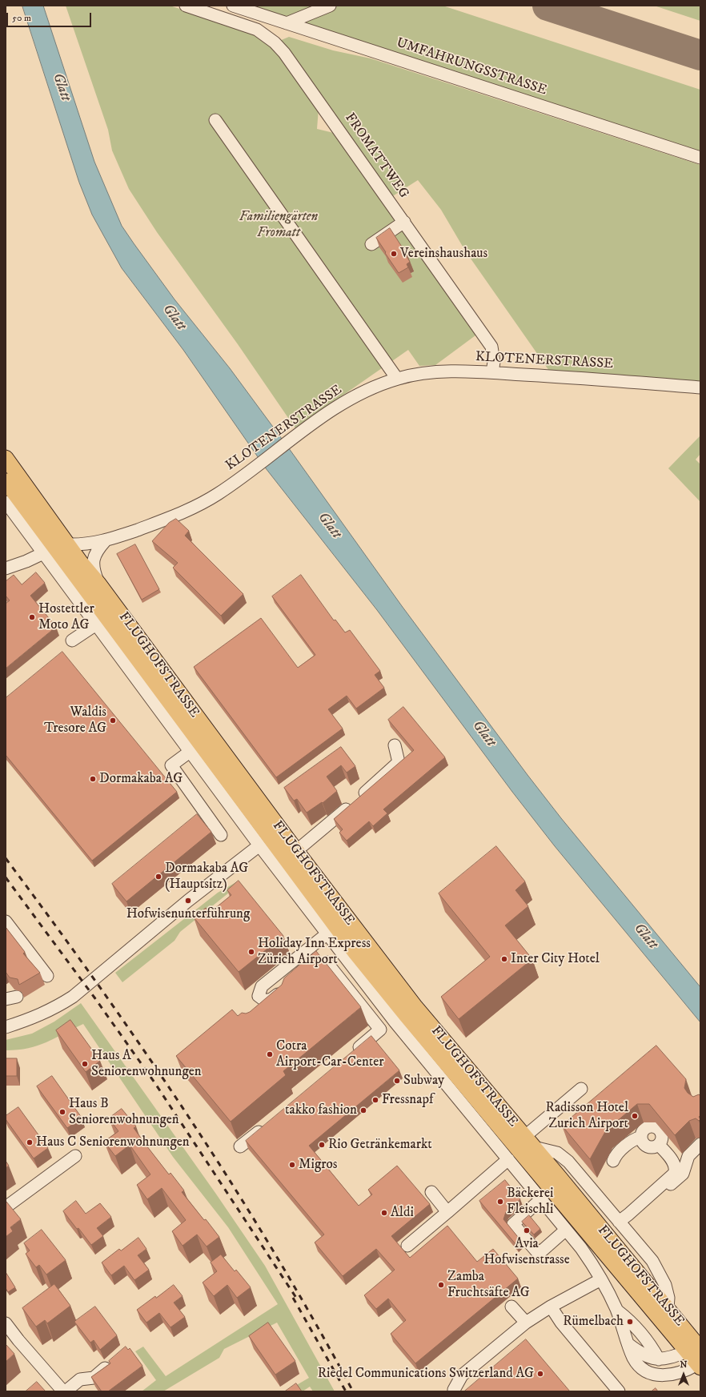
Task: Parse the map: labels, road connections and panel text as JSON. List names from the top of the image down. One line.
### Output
{"streets":{"main road":["FLUGHOFSTRASSE"],"street":["UMFAHRUNGSSTRASSE","FROMATTWEG","KLOTENERSTRASSE"]},"crossings":[["FROMATTWEG","KLOTENERSTRASSE"],["KLOTENERSTRASSE","FLUGHOFSTRASSE"]],"water":["Glatt"],"parks":["Familiengärten Fromatt"],"places":["Vereinshaushaus","Hostettler Moto AG","Waldis Tresore AG","Dormakaba AG","Dormakaba AG (Hauptsitz)","Hofwisenunterführung","Holiday Inn Express Zürich Airport","Inter City Hotel","Cotra Airport-Car-Center","Haus A Seniorenwohnungen","Subway","Fressnapf","takko fashion","Haus B Seniorenwohnungen","Radisson Hotel Zurich Airport","Haus C Seniorenwohnungen","Rio Getränkemarkt","Migros","Bäckerei Fleischli","Aldi","Avia Hofwisenstrasse","Zamba Fruchtsäfte AG","Rümelbach","Riedel Communications Switzerland AG"],"scale_bar":"50 m","north":"top"}
